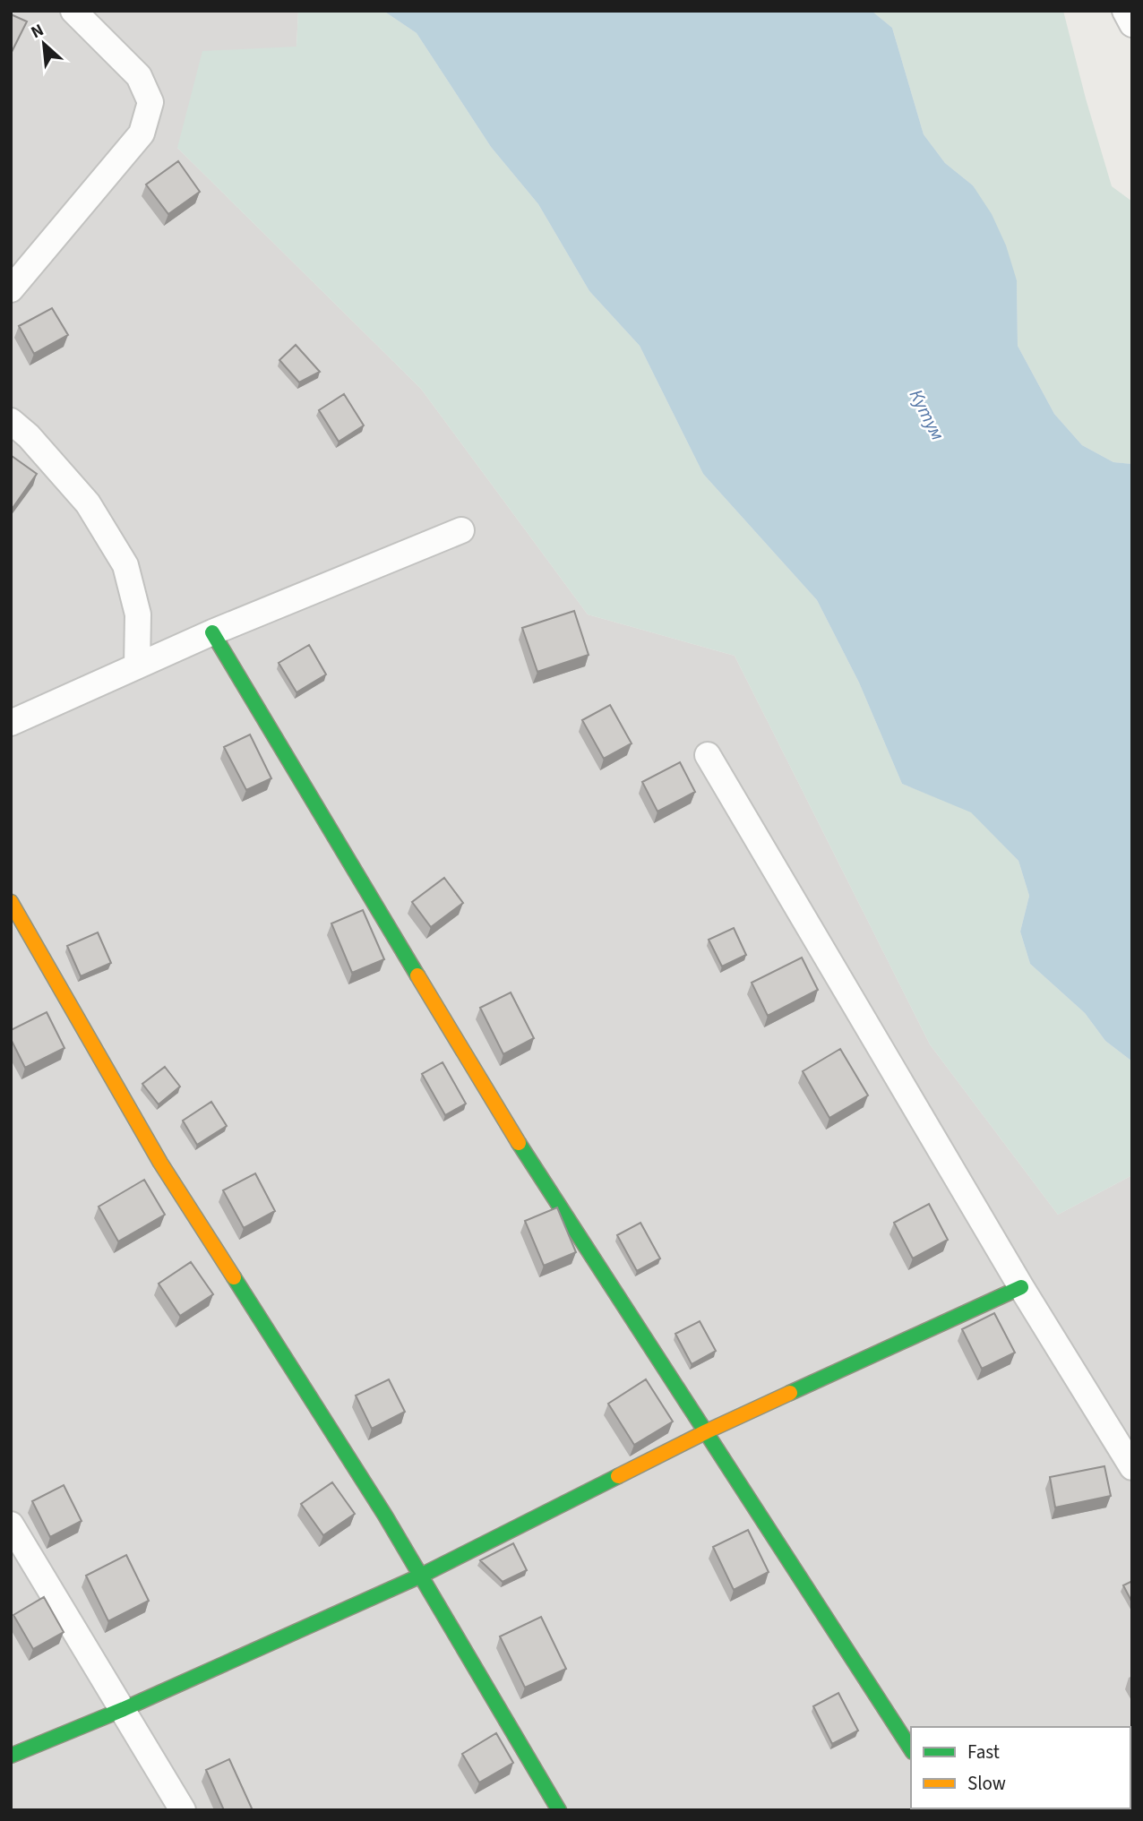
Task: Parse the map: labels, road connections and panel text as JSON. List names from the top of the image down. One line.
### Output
{"water":["Кутум"],"legend":["Fast","Slow"],"north":"top left"}
